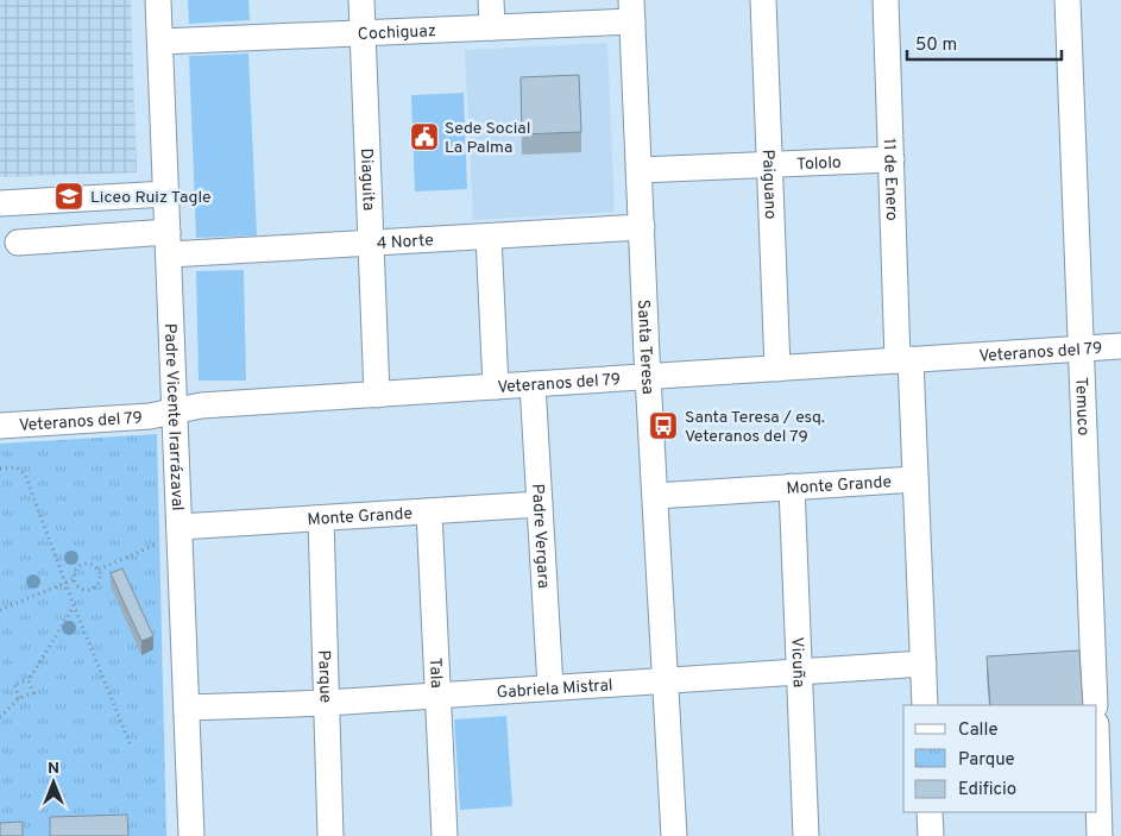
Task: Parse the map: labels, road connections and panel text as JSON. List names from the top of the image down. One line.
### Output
{"streets":{"street":["Cochiguaz","Tololo","Diaguita","11 de Enero","Paiguano","4 Norte","Santa Teresa","Veteranos del 79","Temuco","Padre Vicente Irarrázaval","Monte Grande","Padre Vergara","Vicuña","Tala","Parque","Gabriela Mistral"]},"crossings":[["Cochiguaz","Diaguita"],["Cochiguaz","Santa Teresa"],["Cochiguaz","Padre Vicente Irarrázaval"],["Tololo","11 de Enero"],["Tololo","Paiguano"],["Tololo","Santa Teresa"],["Diaguita","4 Norte"],["Diaguita","Veteranos del 79"],["11 de Enero","Veteranos del 79"],["11 de Enero","Monte Grande"],["11 de Enero","Gabriela Mistral"],["Paiguano","Veteranos del 79"],["4 Norte","Santa Teresa"],["4 Norte","Padre Vicente Irarrázaval"],["Santa Teresa","Veteranos del 79"],["Santa Teresa","Monte Grande"],["Santa Teresa","Gabriela Mistral"],["Veteranos del 79","Temuco"],["Veteranos del 79","Padre Vicente Irarrázaval"],["Veteranos del 79","Padre Vergara"],["Padre Vicente Irarrázaval","Monte Grande"],["Padre Vicente Irarrázaval","Gabriela Mistral"],["Monte Grande","Padre Vergara"],["Monte Grande","Vicuña"],["Monte Grande","Tala"],["Monte Grande","Parque"],["Padre Vergara","Gabriela Mistral"],["Vicuña","Gabriela Mistral"],["Tala","Gabriela Mistral"],["Parque","Gabriela Mistral"]],"places":{"public building":["Sede Social La Palma"],"school or university":["Liceo Ruiz Tagle"],"bus stop":["Santa Teresa / esq. Veteranos del 79"]},"legend":["Calle","Parque","Edificio"],"scale_bar":"50 m","north":"top"}
